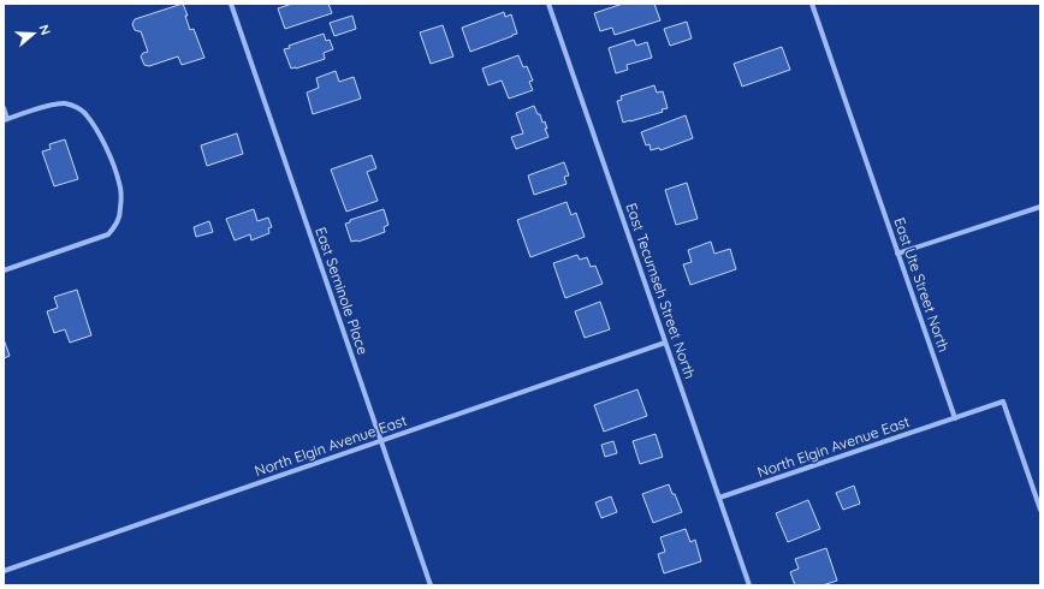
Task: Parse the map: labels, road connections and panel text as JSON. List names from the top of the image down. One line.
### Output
{"streets":{"street":["East Ute Street North","East Seminole Place","East Tecumseh Street North","North Elgin Avenue East"]},"crossings":[["East Ute Street North","North Elgin Avenue East"],["East Seminole Place","North Elgin Avenue East"],["East Tecumseh Street North","North Elgin Avenue East"]],"north":"right"}
